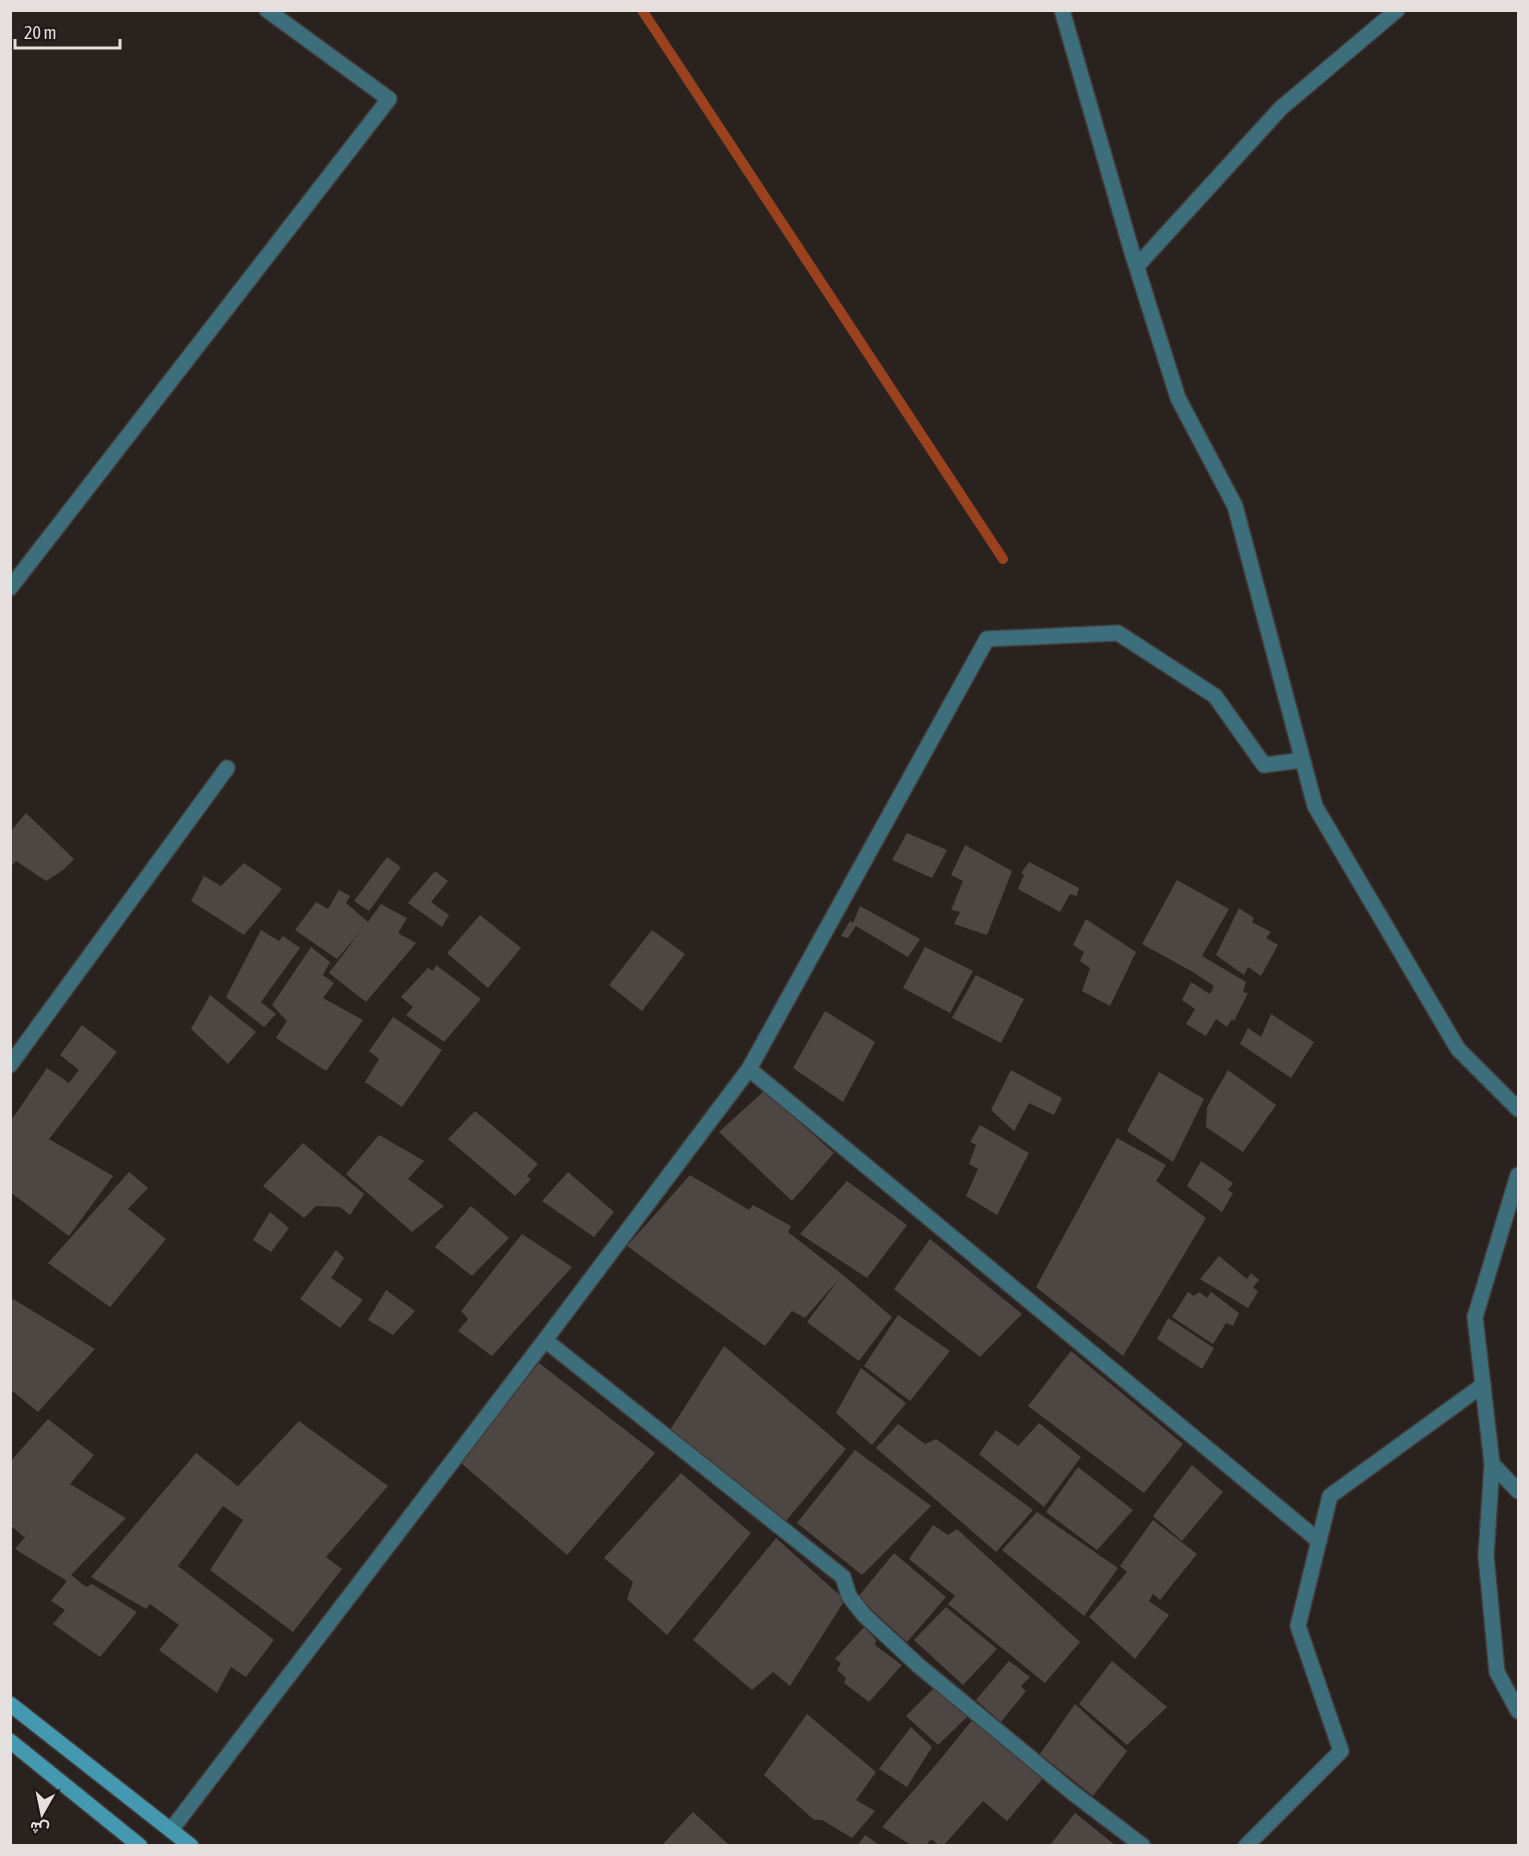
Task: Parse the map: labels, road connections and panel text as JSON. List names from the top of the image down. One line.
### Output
{"scale_bar":"20 m","north":"bottom"}
